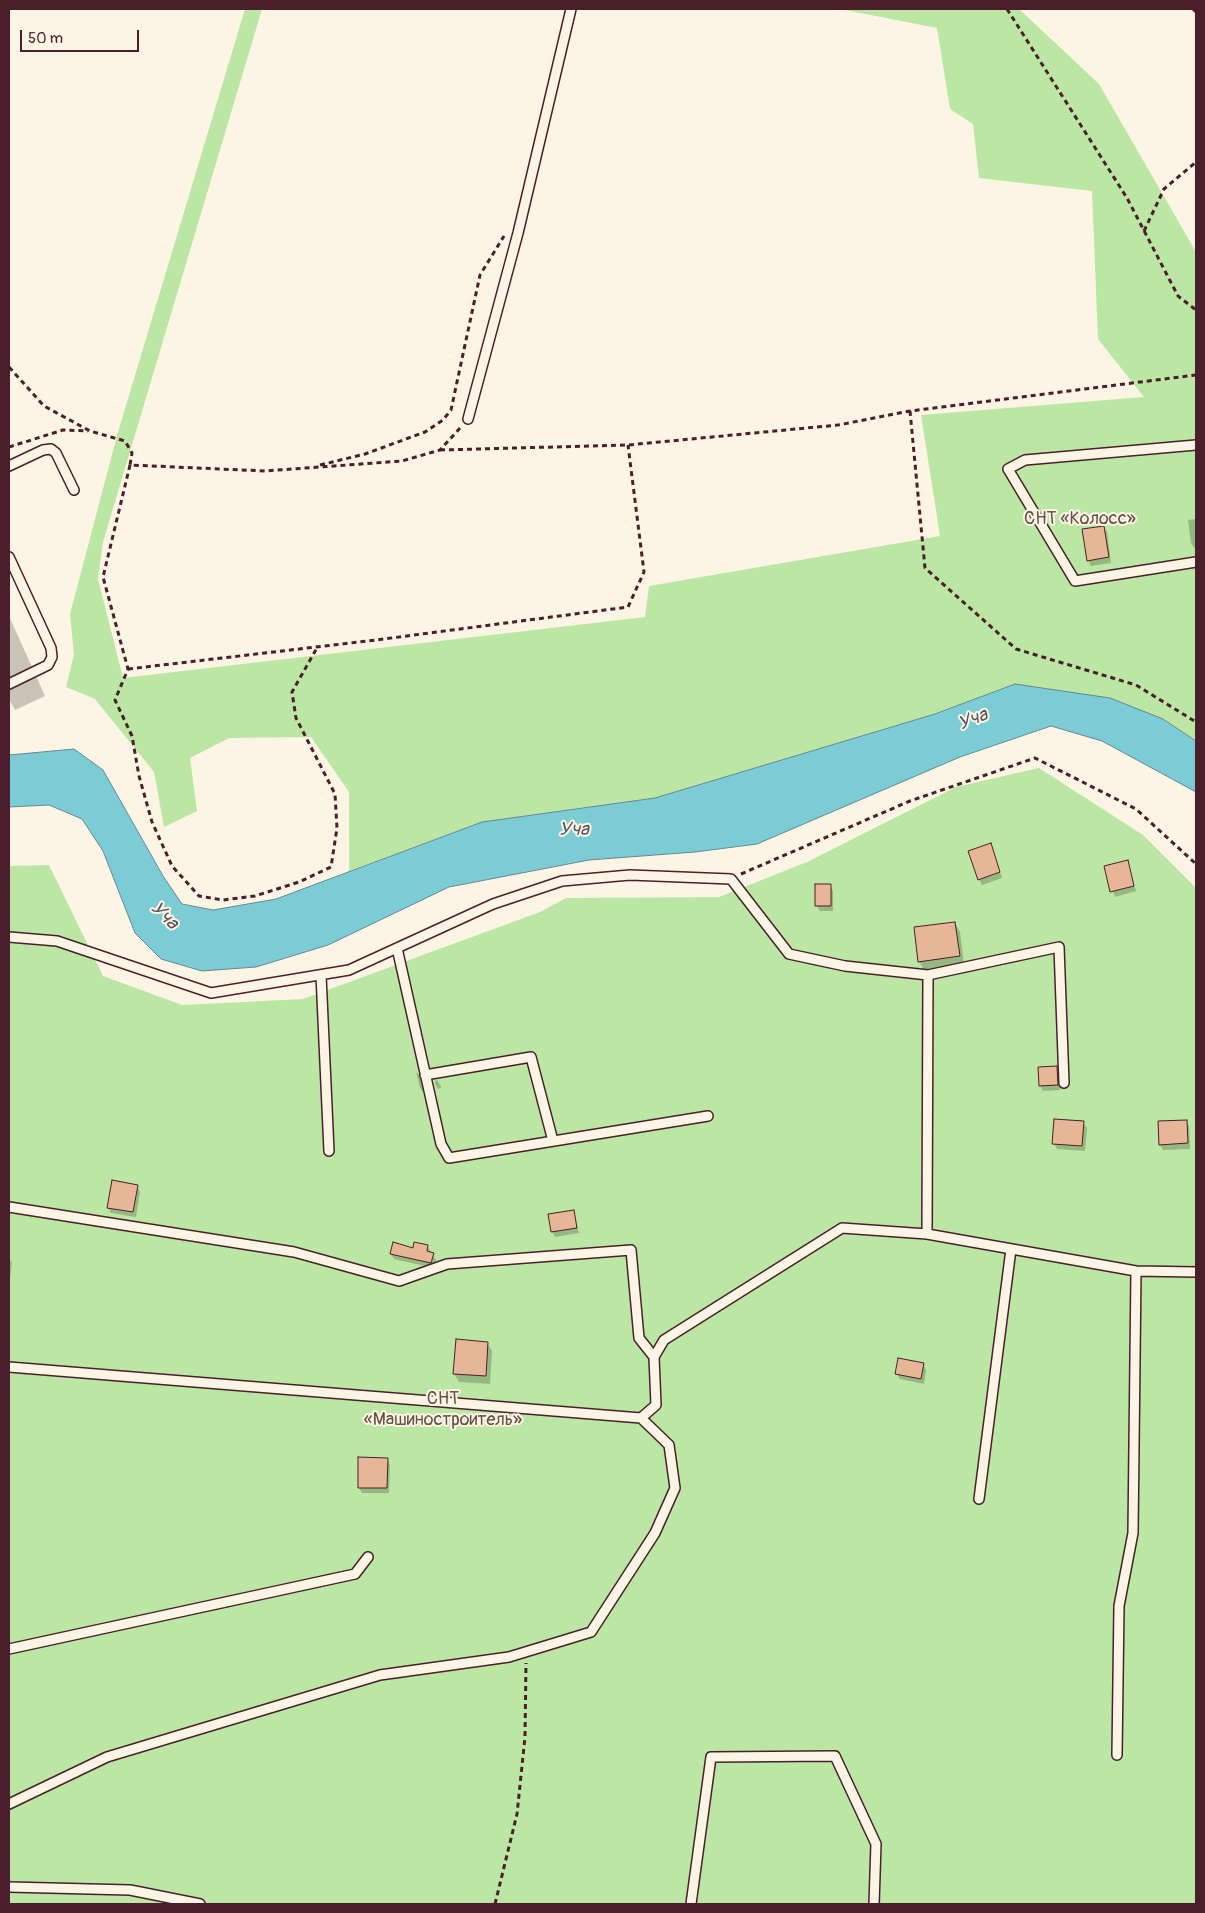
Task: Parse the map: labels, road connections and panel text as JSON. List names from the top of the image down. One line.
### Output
{"water":["Уча"],"parks":["СНТ «Колосс»","СНТ «Машиностроитель»"],"scale_bar":"50 m"}
